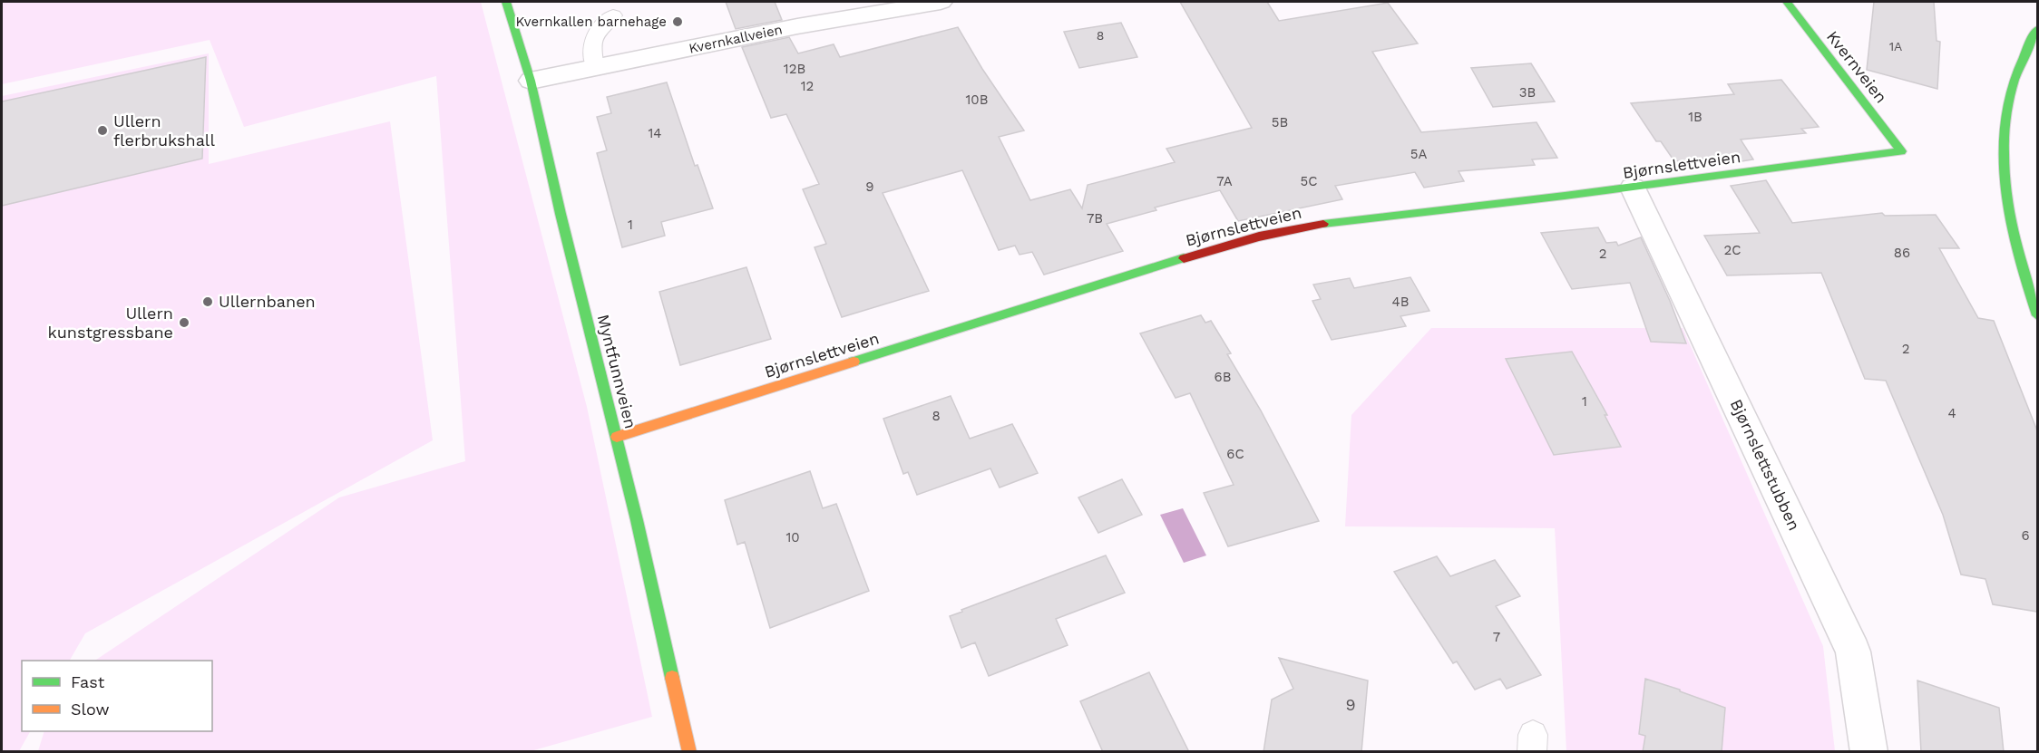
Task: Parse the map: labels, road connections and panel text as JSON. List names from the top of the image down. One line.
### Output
{"streets":{"street":["Kvernkallveien","Kvernveien","Bjørnslettveien","Myntfunnveien","Bjørnslettstubben"]},"crossings":[["Kvernkallveien","Myntfunnveien"],["Kvernveien","Bjørnslettveien"],["Bjørnslettveien","Myntfunnveien"],["Bjørnslettveien","Bjørnslettstubben"]],"places":["Kvernkallen barnehage","Ullern flerbrukshall","Ullernbanen","Ullern kunstgressbane"],"house_numbers":["8","1A","12B","12","3B","10B","1B","5B","14","5A","7A","5C","9","7B","1","2C","86","2","4B","2","6B","1","4","8","6C","6","10","7","9"],"legend":["Fast","Slow"]}
